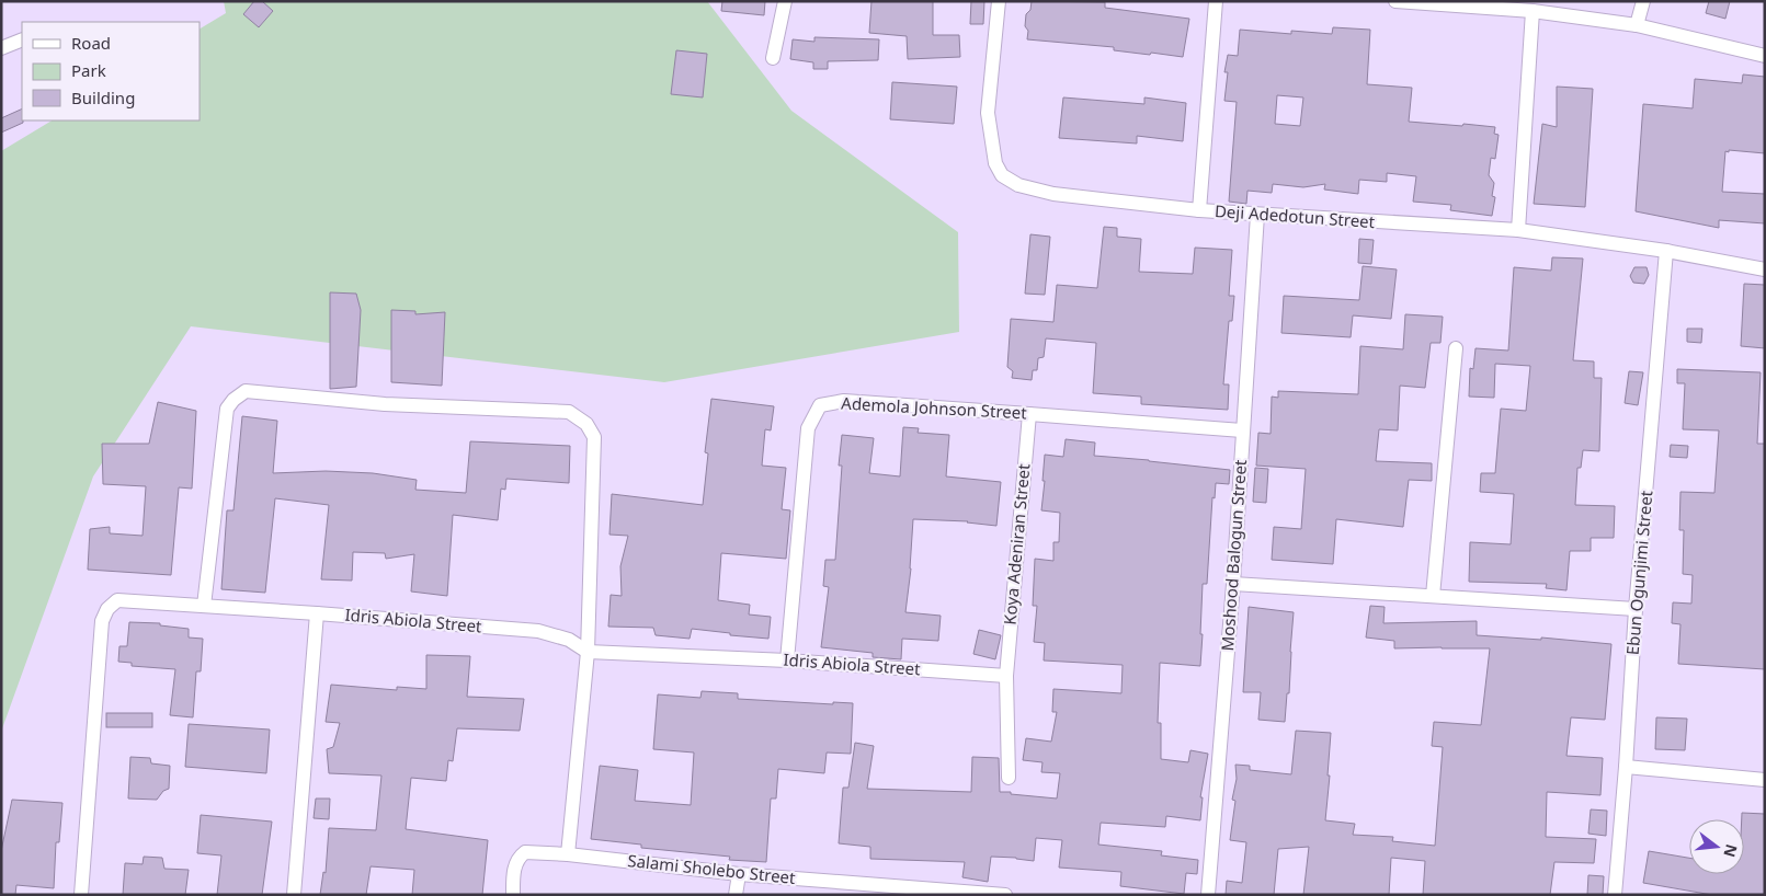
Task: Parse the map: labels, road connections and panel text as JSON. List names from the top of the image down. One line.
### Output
{"streets":{"street":["Deji Adedotun Street","Ademola Johnson Street","Koya Adeniran Street","Moshood Balogun Street","Ebun Ogunjimi Street","Idris Abiola Street","Salami Sholebo Street"]},"crossings":[["Deji Adedotun Street","Moshood Balogun Street"],["Deji Adedotun Street","Ebun Ogunjimi Street"],["Ademola Johnson Street","Koya Adeniran Street"],["Ademola Johnson Street","Moshood Balogun Street"],["Ademola Johnson Street","Idris Abiola Street"],["Koya Adeniran Street","Idris Abiola Street"]],"legend":["Road","Park","Building"],"north":"right"}
